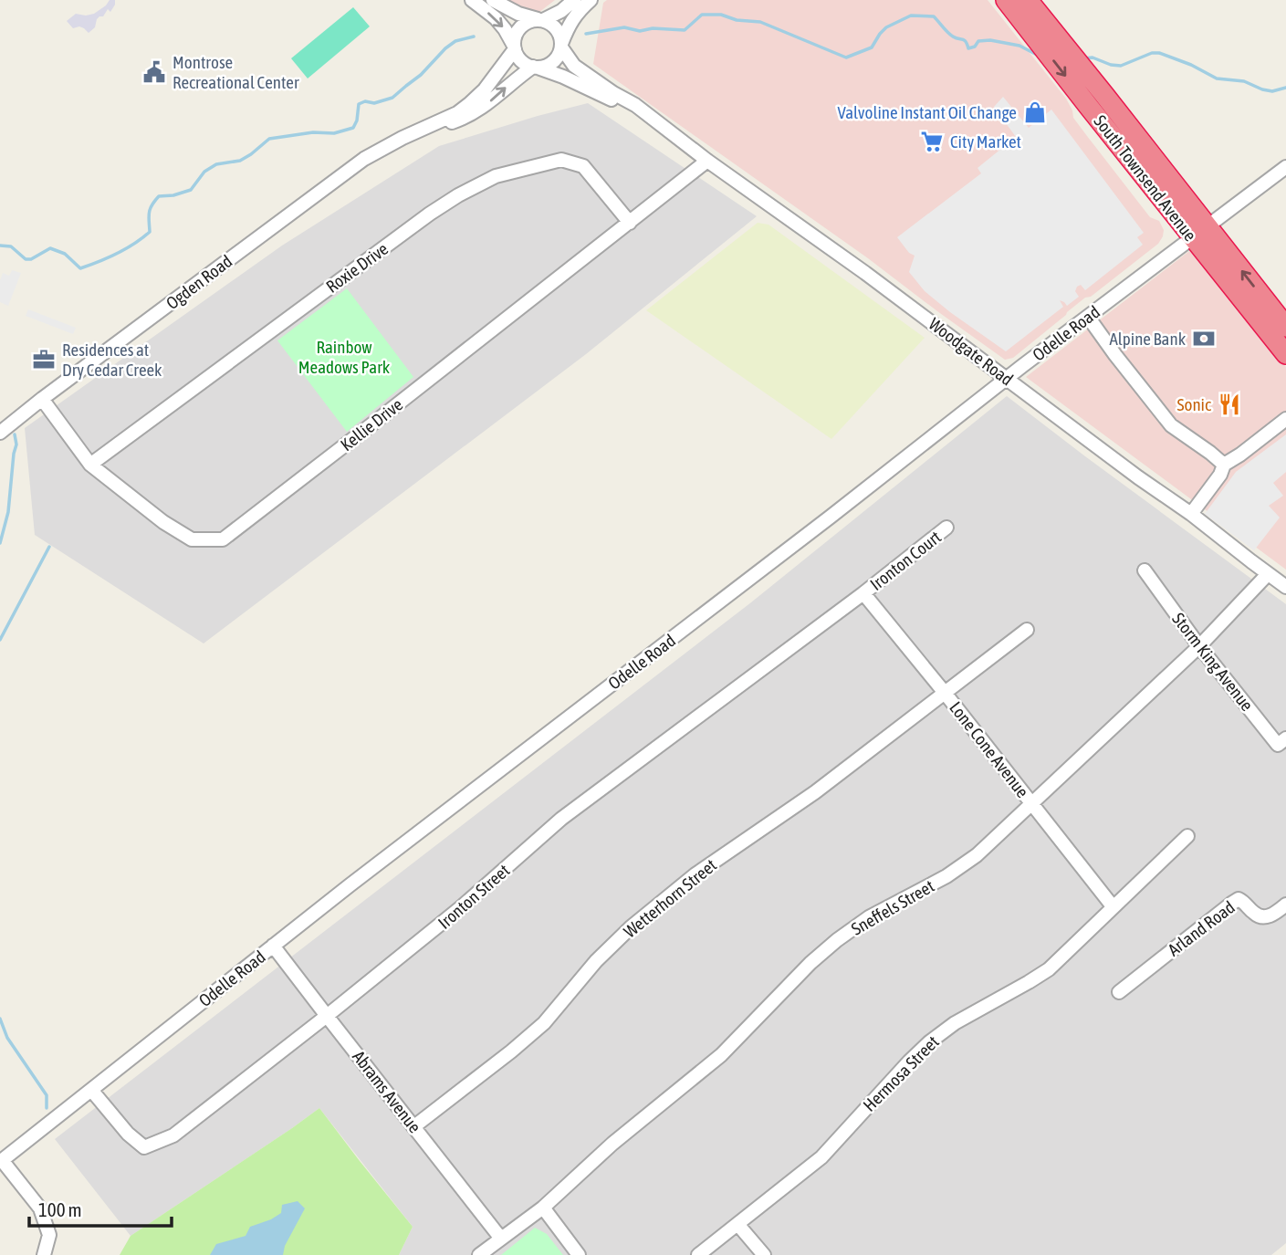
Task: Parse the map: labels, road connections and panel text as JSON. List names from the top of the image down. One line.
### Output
{"streets":{"highway":["South Townsend Avenue"],"street":["Roxie Drive","Ogden Road","Odelle Road","Woodgate Road","Kellie Drive","Ironton Court","Storm King Avenue","Lone Cone Avenue","Ironton Street","Wetterhorn Street","Sneffels Street","Arland Road","Hermosa Street","Abrams Avenue"]},"crossings":[["South Townsend Avenue","Odelle Road"],["Roxie Drive","Kellie Drive"],["Ogden Road","Woodgate Road"],["Ogden Road","Kellie Drive"],["Odelle Road","Woodgate Road"],["Odelle Road","Ironton Street"],["Odelle Road","Abrams Avenue"],["Woodgate Road","Kellie Drive"],["Woodgate Road","Sneffels Street"],["Ironton Court","Lone Cone Avenue"],["Ironton Court","Ironton Street"],["Storm King Avenue","Sneffels Street"],["Lone Cone Avenue","Ironton Street"],["Lone Cone Avenue","Wetterhorn Street"],["Lone Cone Avenue","Sneffels Street"],["Lone Cone Avenue","Hermosa Street"],["Ironton Street","Abrams Avenue"],["Wetterhorn Street","Abrams Avenue"],["Sneffels Street","Abrams Avenue"]],"parks":["Rainbow Meadows Park"],"places":{"public building":["Montrose Recreational Center"],"shop":["Valvoline Instant Oil Change"],"supermarket":["City Market"],"bank":["Alpine Bank"],"office":["Residences at Dry Cedar Creek"],"restaurant":["Sonic"]},"scale_bar":"100 m"}
